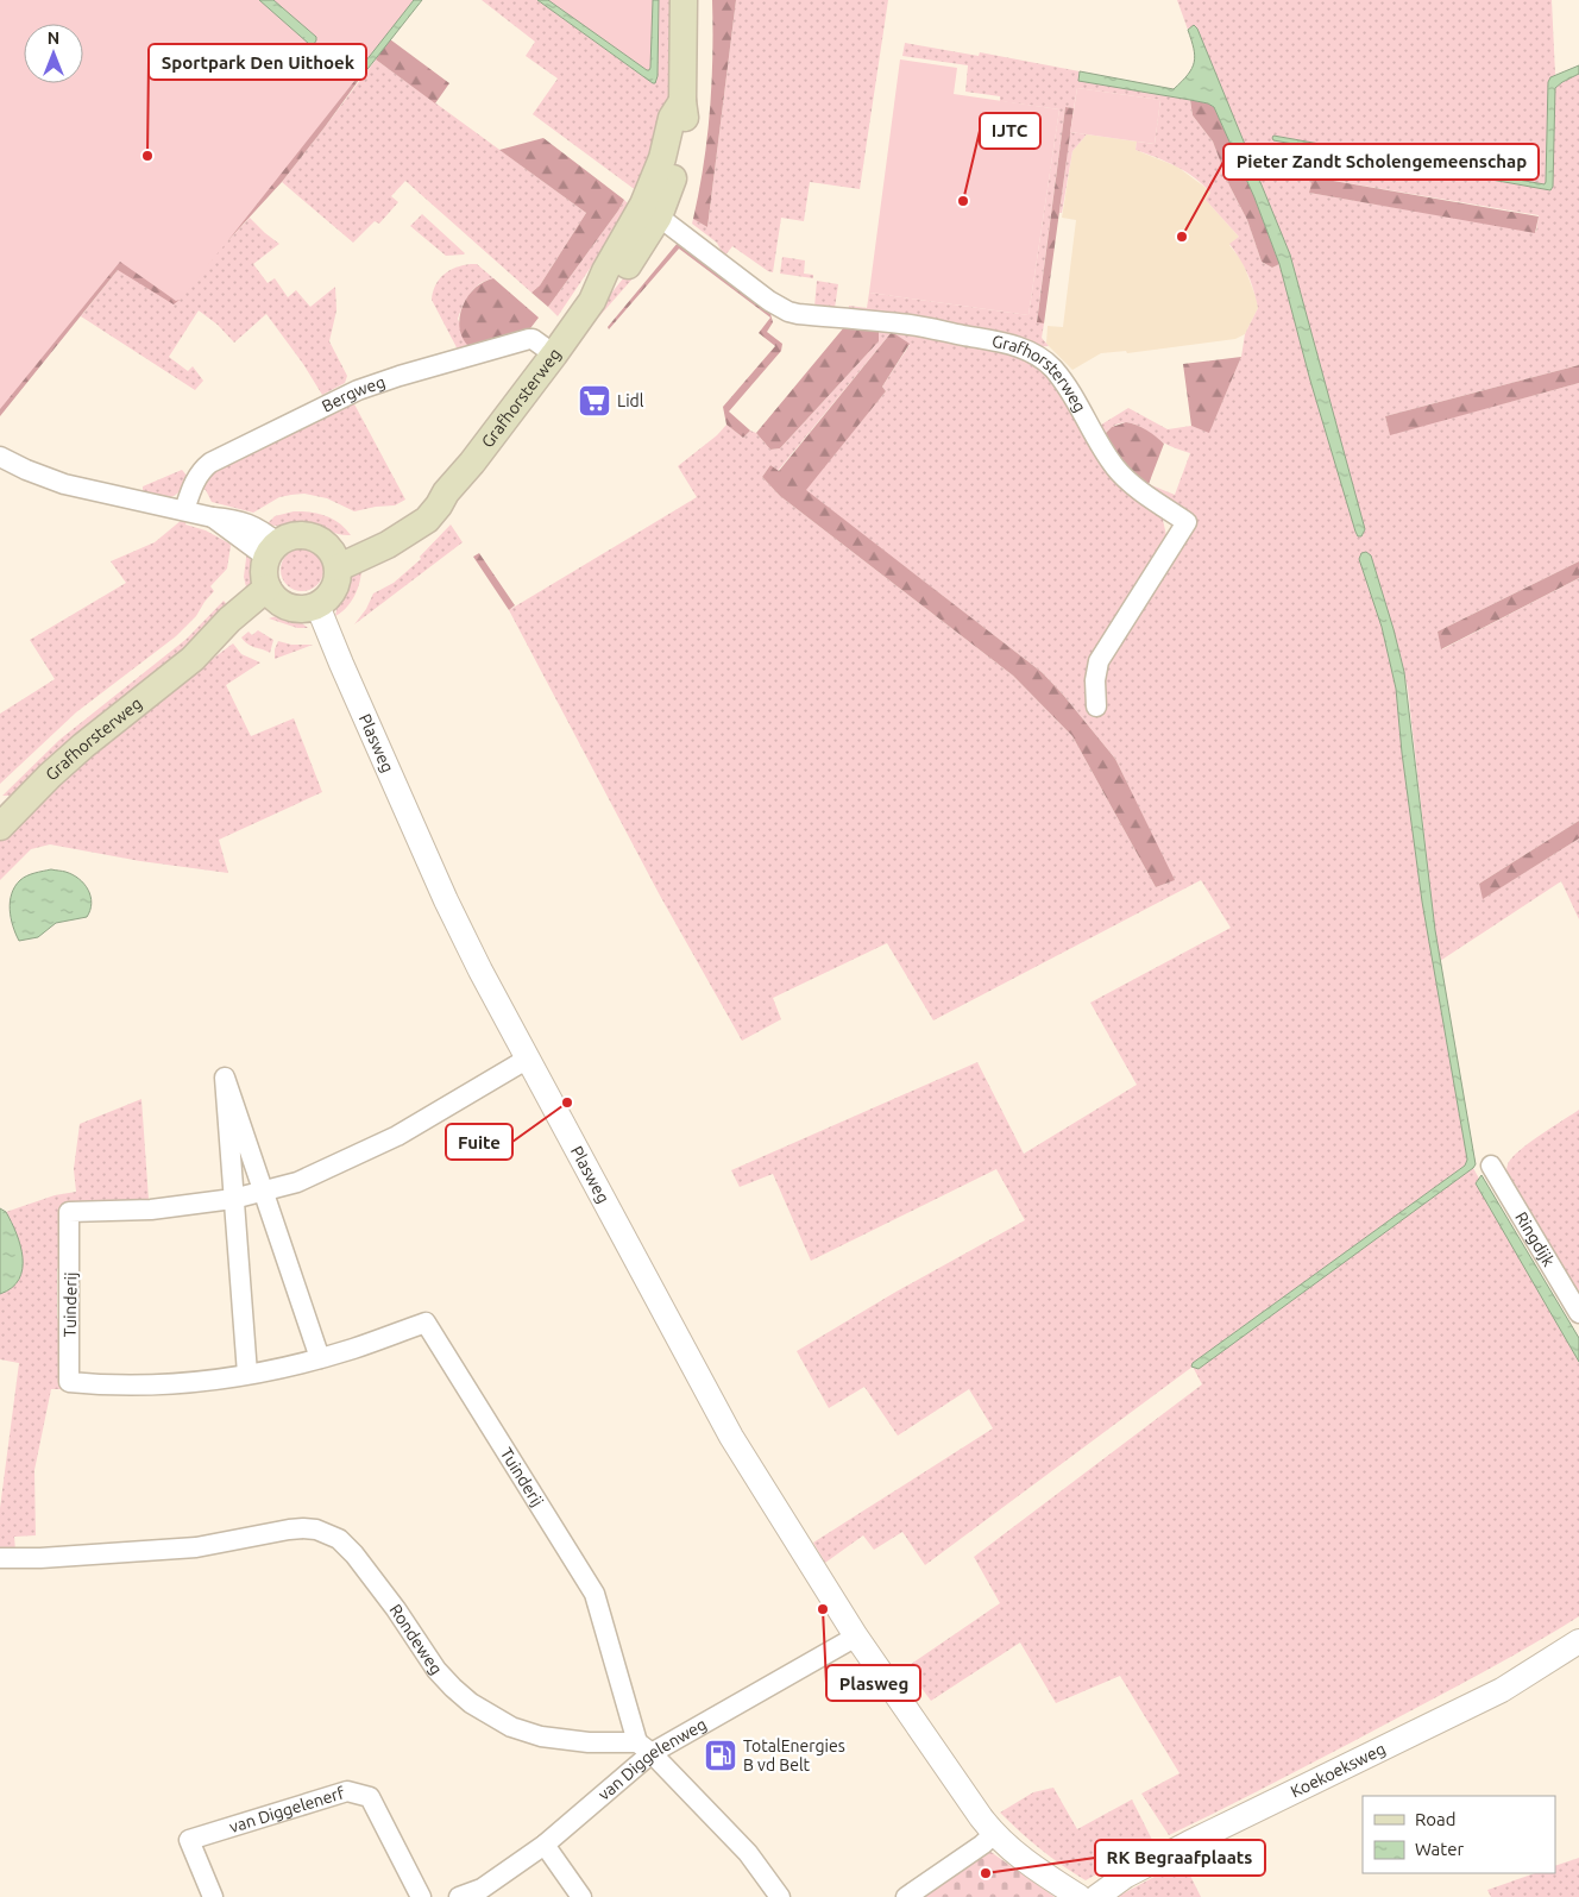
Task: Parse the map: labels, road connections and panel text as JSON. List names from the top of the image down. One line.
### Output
{"streets":{"main road":["Grafhorsterweg"],"street":["Bergweg","Plasweg","Ringdijk","Tuinderij","Rondeweg","van Diggelenweg","Koekoeksweg","van Diggelenerf"]},"crossings":[["Grafhorsterweg","Bergweg"],["Grafhorsterweg","Plasweg"],["Plasweg","Tuinderij"],["Plasweg","van Diggelenweg"],["Tuinderij","Rondeweg"],["Tuinderij","van Diggelenweg"],["Rondeweg","van Diggelenweg"]],"places":{"other":["Sportpark Den Uithoek","IJTC","Pieter Zandt Scholengemeenschap","Fuite","Plasweg","RK Begraafplaats"],"supermarket":["Lidl"],"fuel station":["TotalEnergies B vd Belt"]},"legend":["Road","Water"],"north":"top"}
